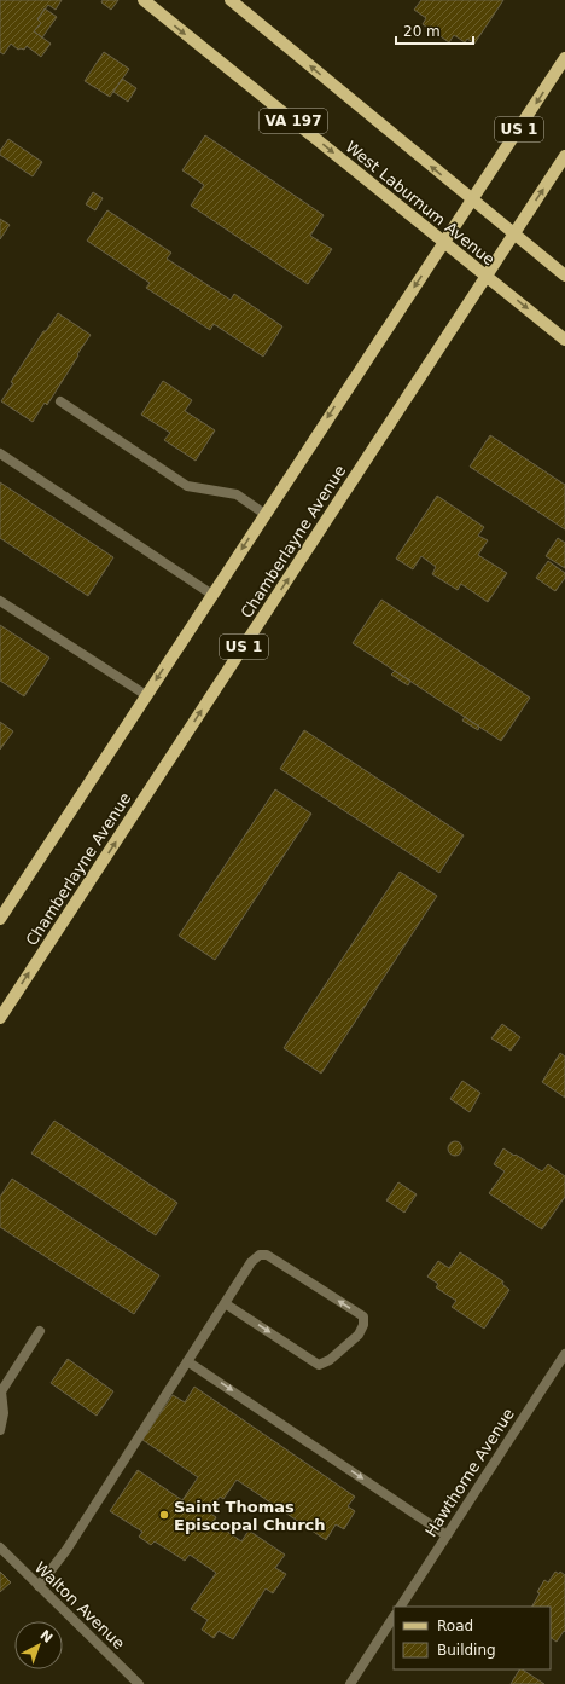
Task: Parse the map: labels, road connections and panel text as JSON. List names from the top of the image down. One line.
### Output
{"streets":{"main road":["VA 197","US 1","West Laburnum Avenue","Chamberlayne Avenue"],"street":["Hawthorne Avenue","Walton Avenue"]},"crossings":[["VA 197","US 1"],["VA 197","Chamberlayne Avenue"],["US 1","West Laburnum Avenue"],["West Laburnum Avenue","Chamberlayne Avenue"]],"places":["Saint Thomas Episcopal Church"],"legend":["Road","Building"],"scale_bar":"20 m","north":"top right"}
